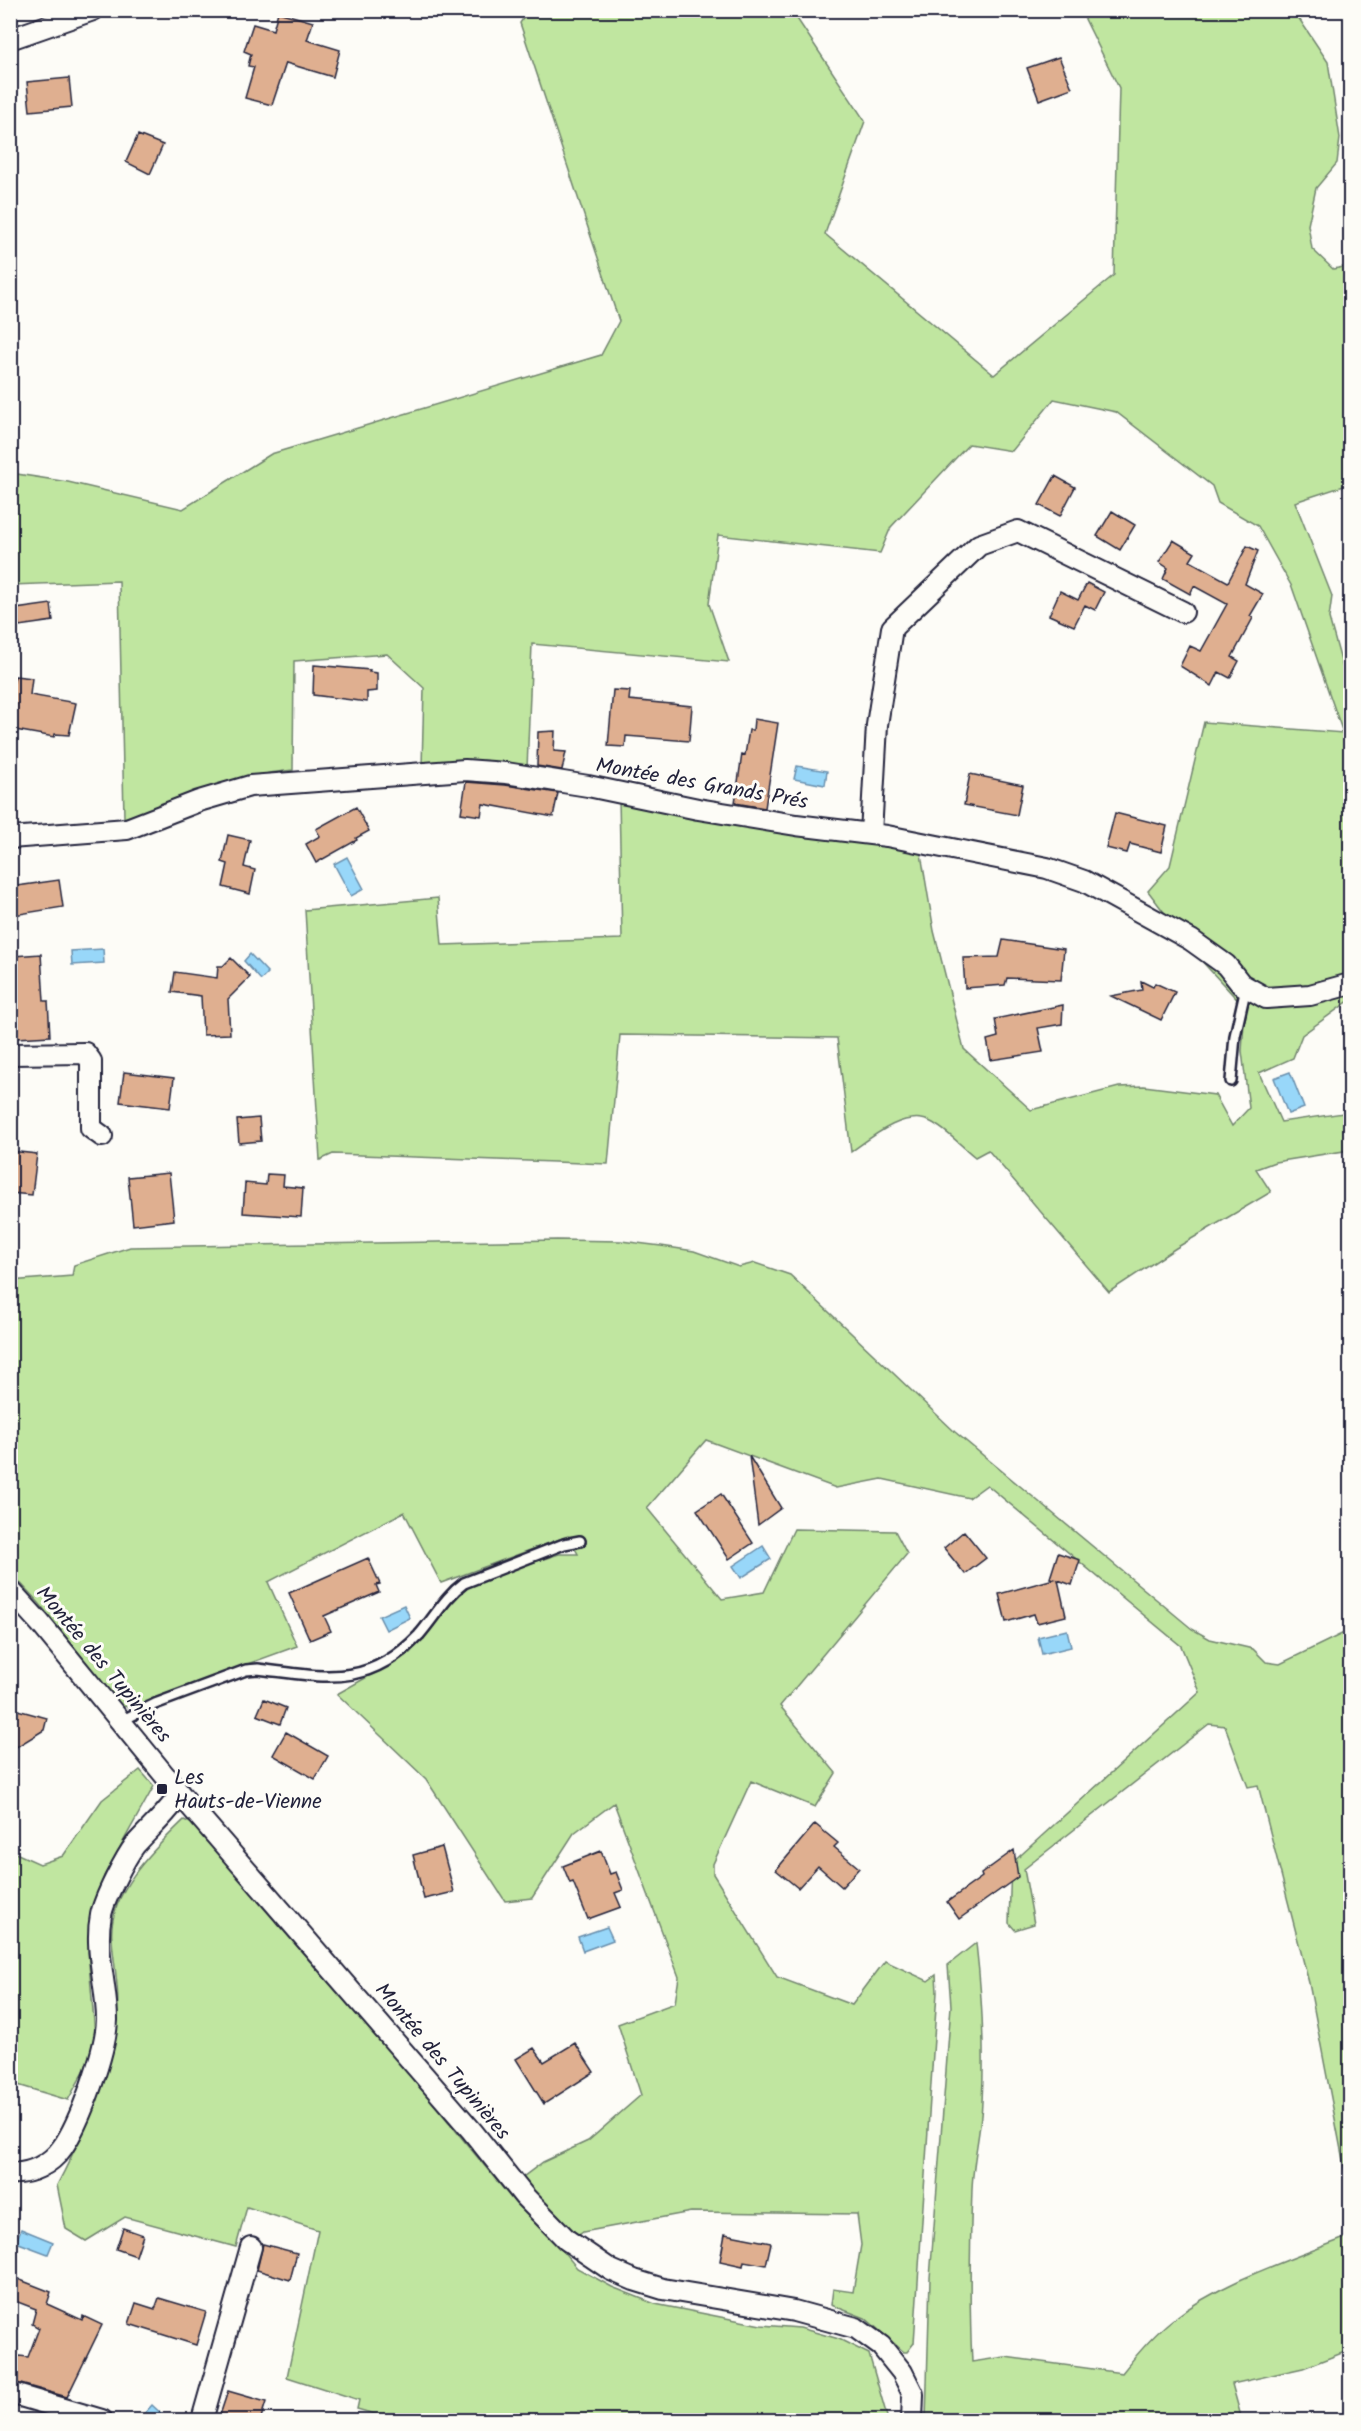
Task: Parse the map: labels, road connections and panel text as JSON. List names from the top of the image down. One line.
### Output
{"streets":{"street":["Montée des Grands Prés","Montée des Tupinières"]},"places":{"transit":["Les Hauts-de-Vienne"]}}
